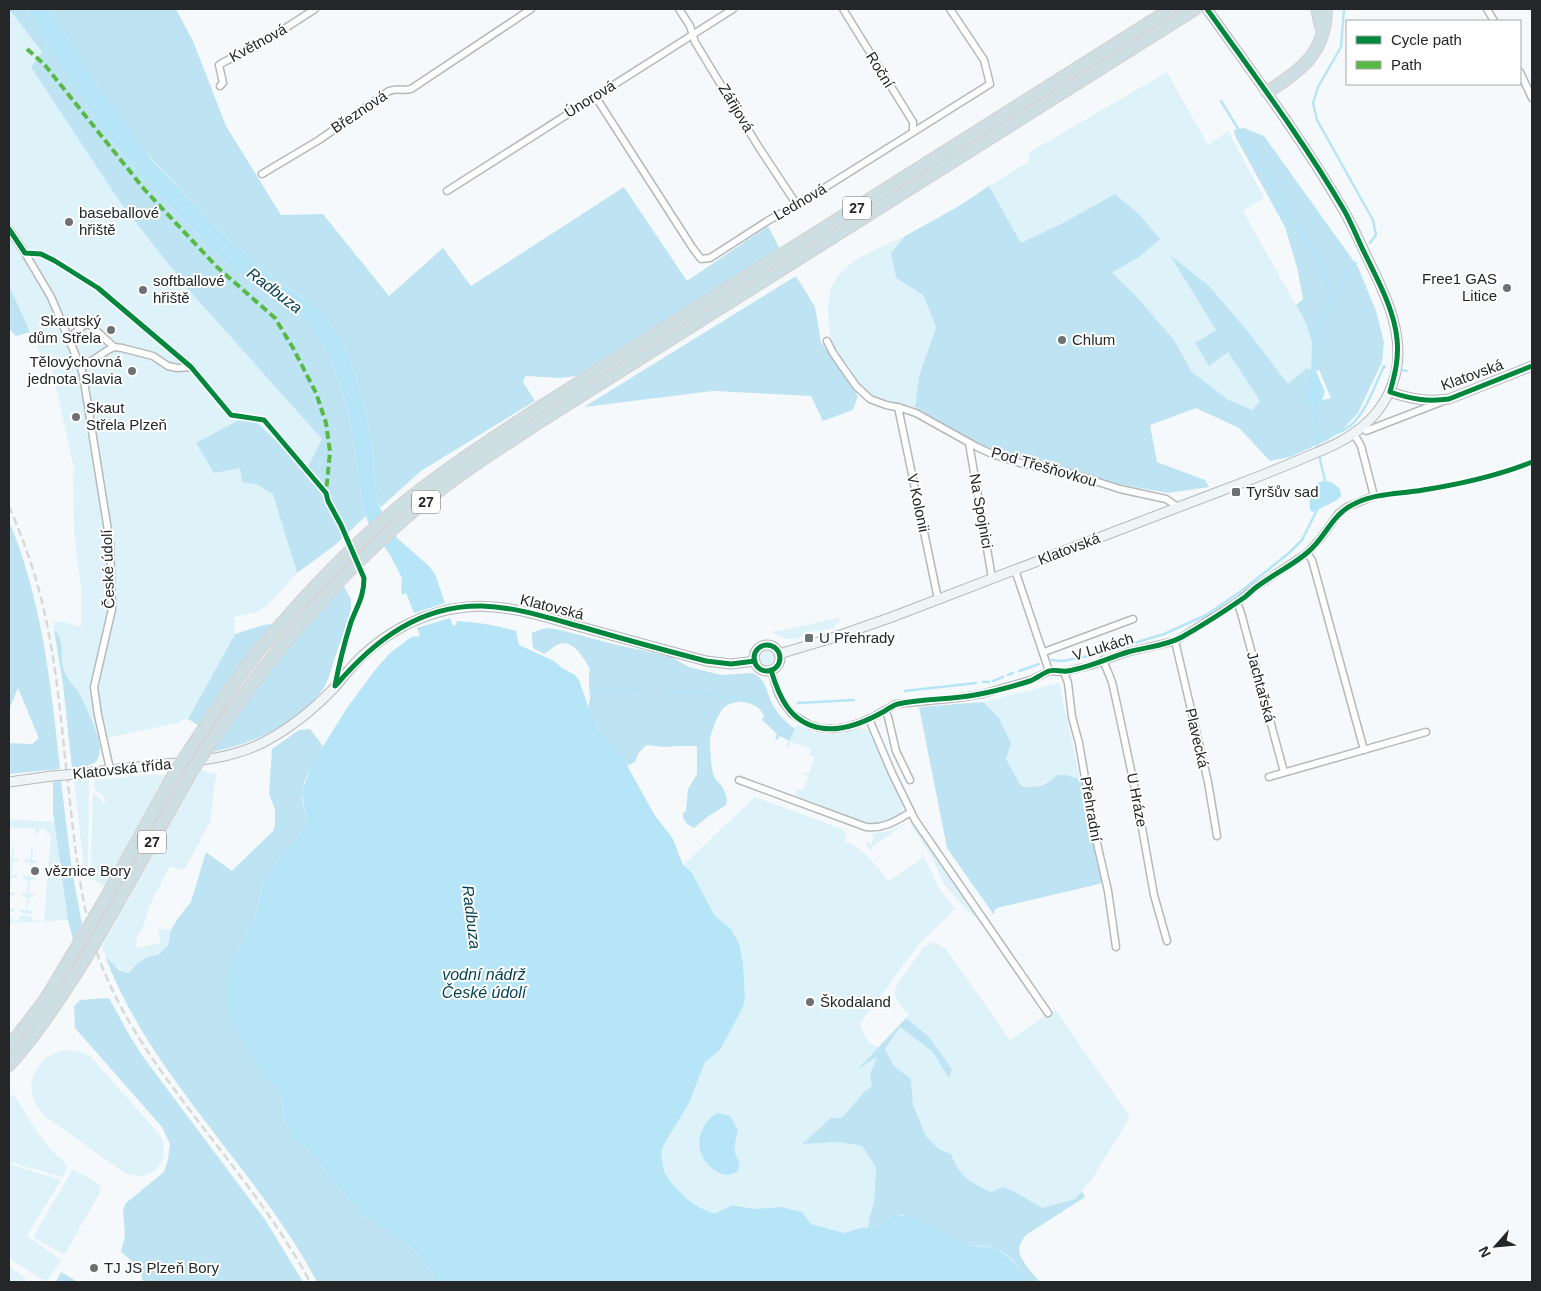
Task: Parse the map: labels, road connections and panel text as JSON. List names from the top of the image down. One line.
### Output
{"streets":{"highway":["27"],"main road":["Klatovská","Klatovská třída"],"street":["Květnová","Roční","Únorová","Zářijová","Březnová","Lednová","Pod Třešňovkou","V Kolonii","Na Spojnici","České údolí","V Lukách","Jachtařská","Plavecká","U Hráze","Přehradní"]},"crossings":[["Roční","Lednová"],["Únorová","Zářijová"],["Únorová","Lednová"],["Zářijová","Lednová"],["Klatovská","Pod Třešňovkou"],["Klatovská","V Kolonii"],["Klatovská","Na Spojnici"],["Klatovská","V Lukách"],["Klatovská","Klatovská třída"],["Pod Třešňovkou","V Kolonii"],["Pod Třešňovkou","Na Spojnici"],["České údolí","Klatovská třída"],["V Lukách","Jachtařská"],["V Lukách","Plavecká"],["V Lukách","U Hráze"],["V Lukách","Přehradní"]],"water":["Radbuza","vodní nádrž České údolí"],"places":{"other":["baseballové hřiště","Free1 GAS Litice","softballové hřiště","Skautský dům Střela","Chlum","Tělovýchovná jednota Slavia","Skaut Střela Plzeň","věznice Bory","Škodaland","TJ JS Plzeň Bory"],"transit":["Tyršův sad","U Přehrady"]},"legend":["Cycle path","Path"],"north":"bottom left"}
